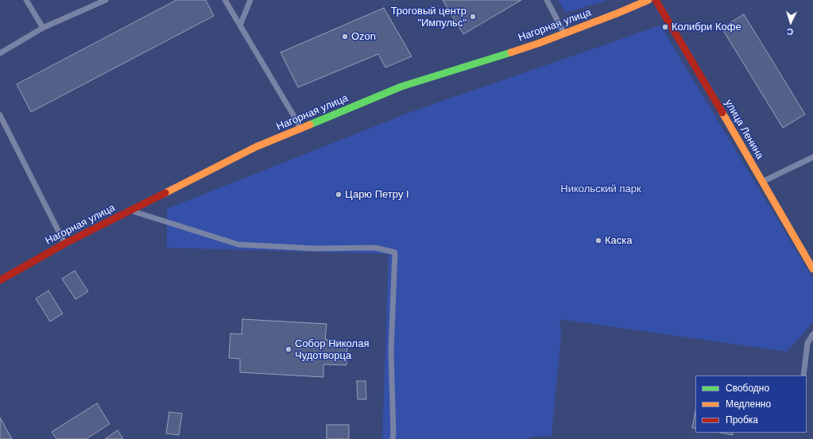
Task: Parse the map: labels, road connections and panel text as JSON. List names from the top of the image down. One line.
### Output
{"streets":{"street":["Нагорная улица","улица Ленина"]},"parks":["Никольский парк"],"places":["Троговый центр \"Импульс\"","Колибри Кофе","Ozon","Царю Петру I","Каска","Собор Николая Чудотворца"],"legend":["Свободно","Медленно","Пробка"],"north":"bottom"}
